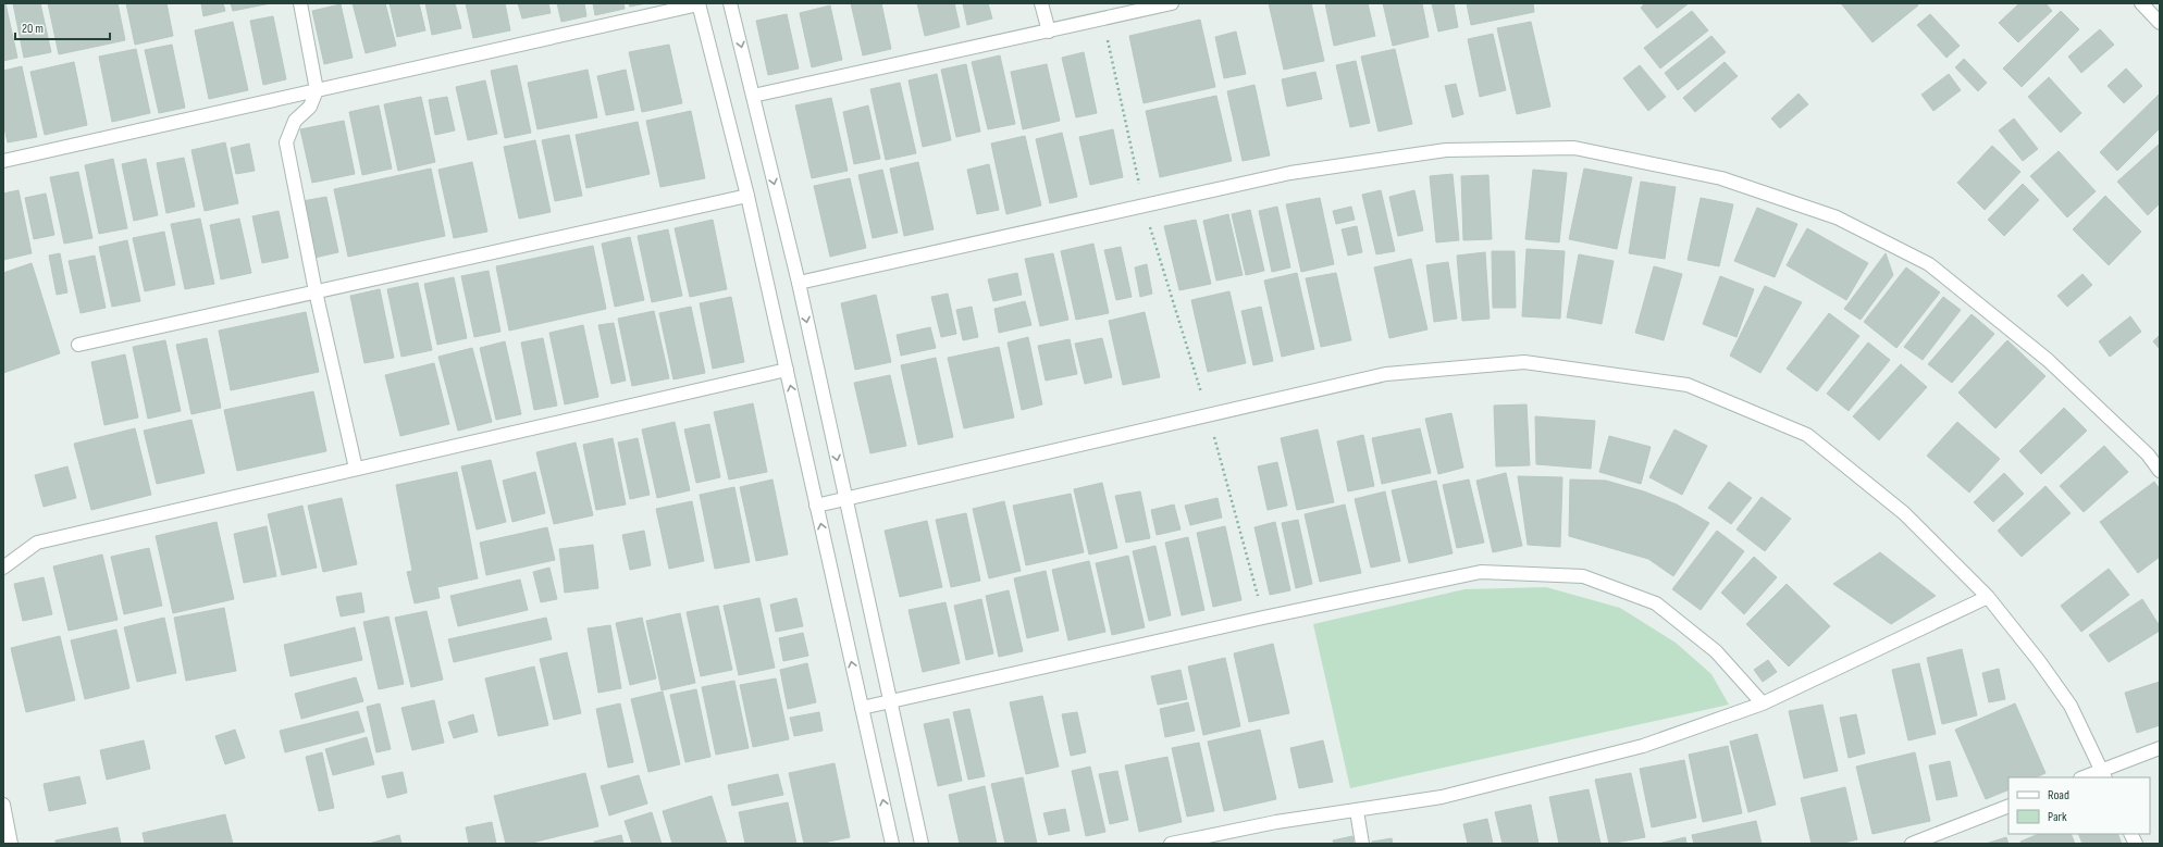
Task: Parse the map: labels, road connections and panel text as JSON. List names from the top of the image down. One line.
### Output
{"legend":["Road","Park"],"scale_bar":"20 m"}
